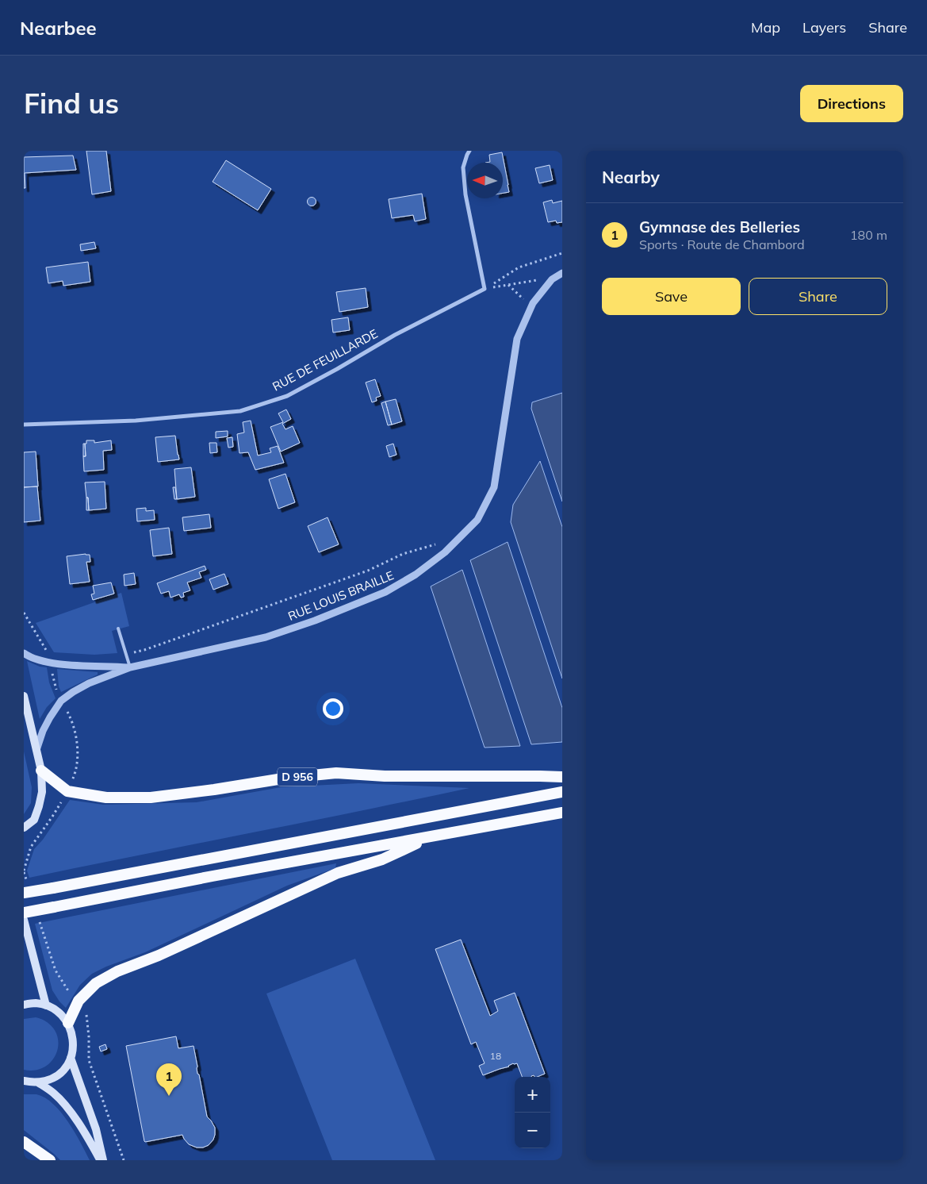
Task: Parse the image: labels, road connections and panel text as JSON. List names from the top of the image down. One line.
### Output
{"streets":{"highway":["D 956"],"street":["RUE DE FEUILLARDE","RUE LOUIS BRAILLE"]},"house_numbers":["18"],"north":"left","page":{"header":"Nearbee","nav":["Map","Layers","Share"],"buttons":["Directions",["Save","Share"]],"title":"Find us","heading":"Nearby","list":[{"mark":"1","name":"Gymnase des Belleries","note":"Sports · Route de Chambord","value":"180 m"}],"pins":"1","map_buttons":["+","−"]}}
